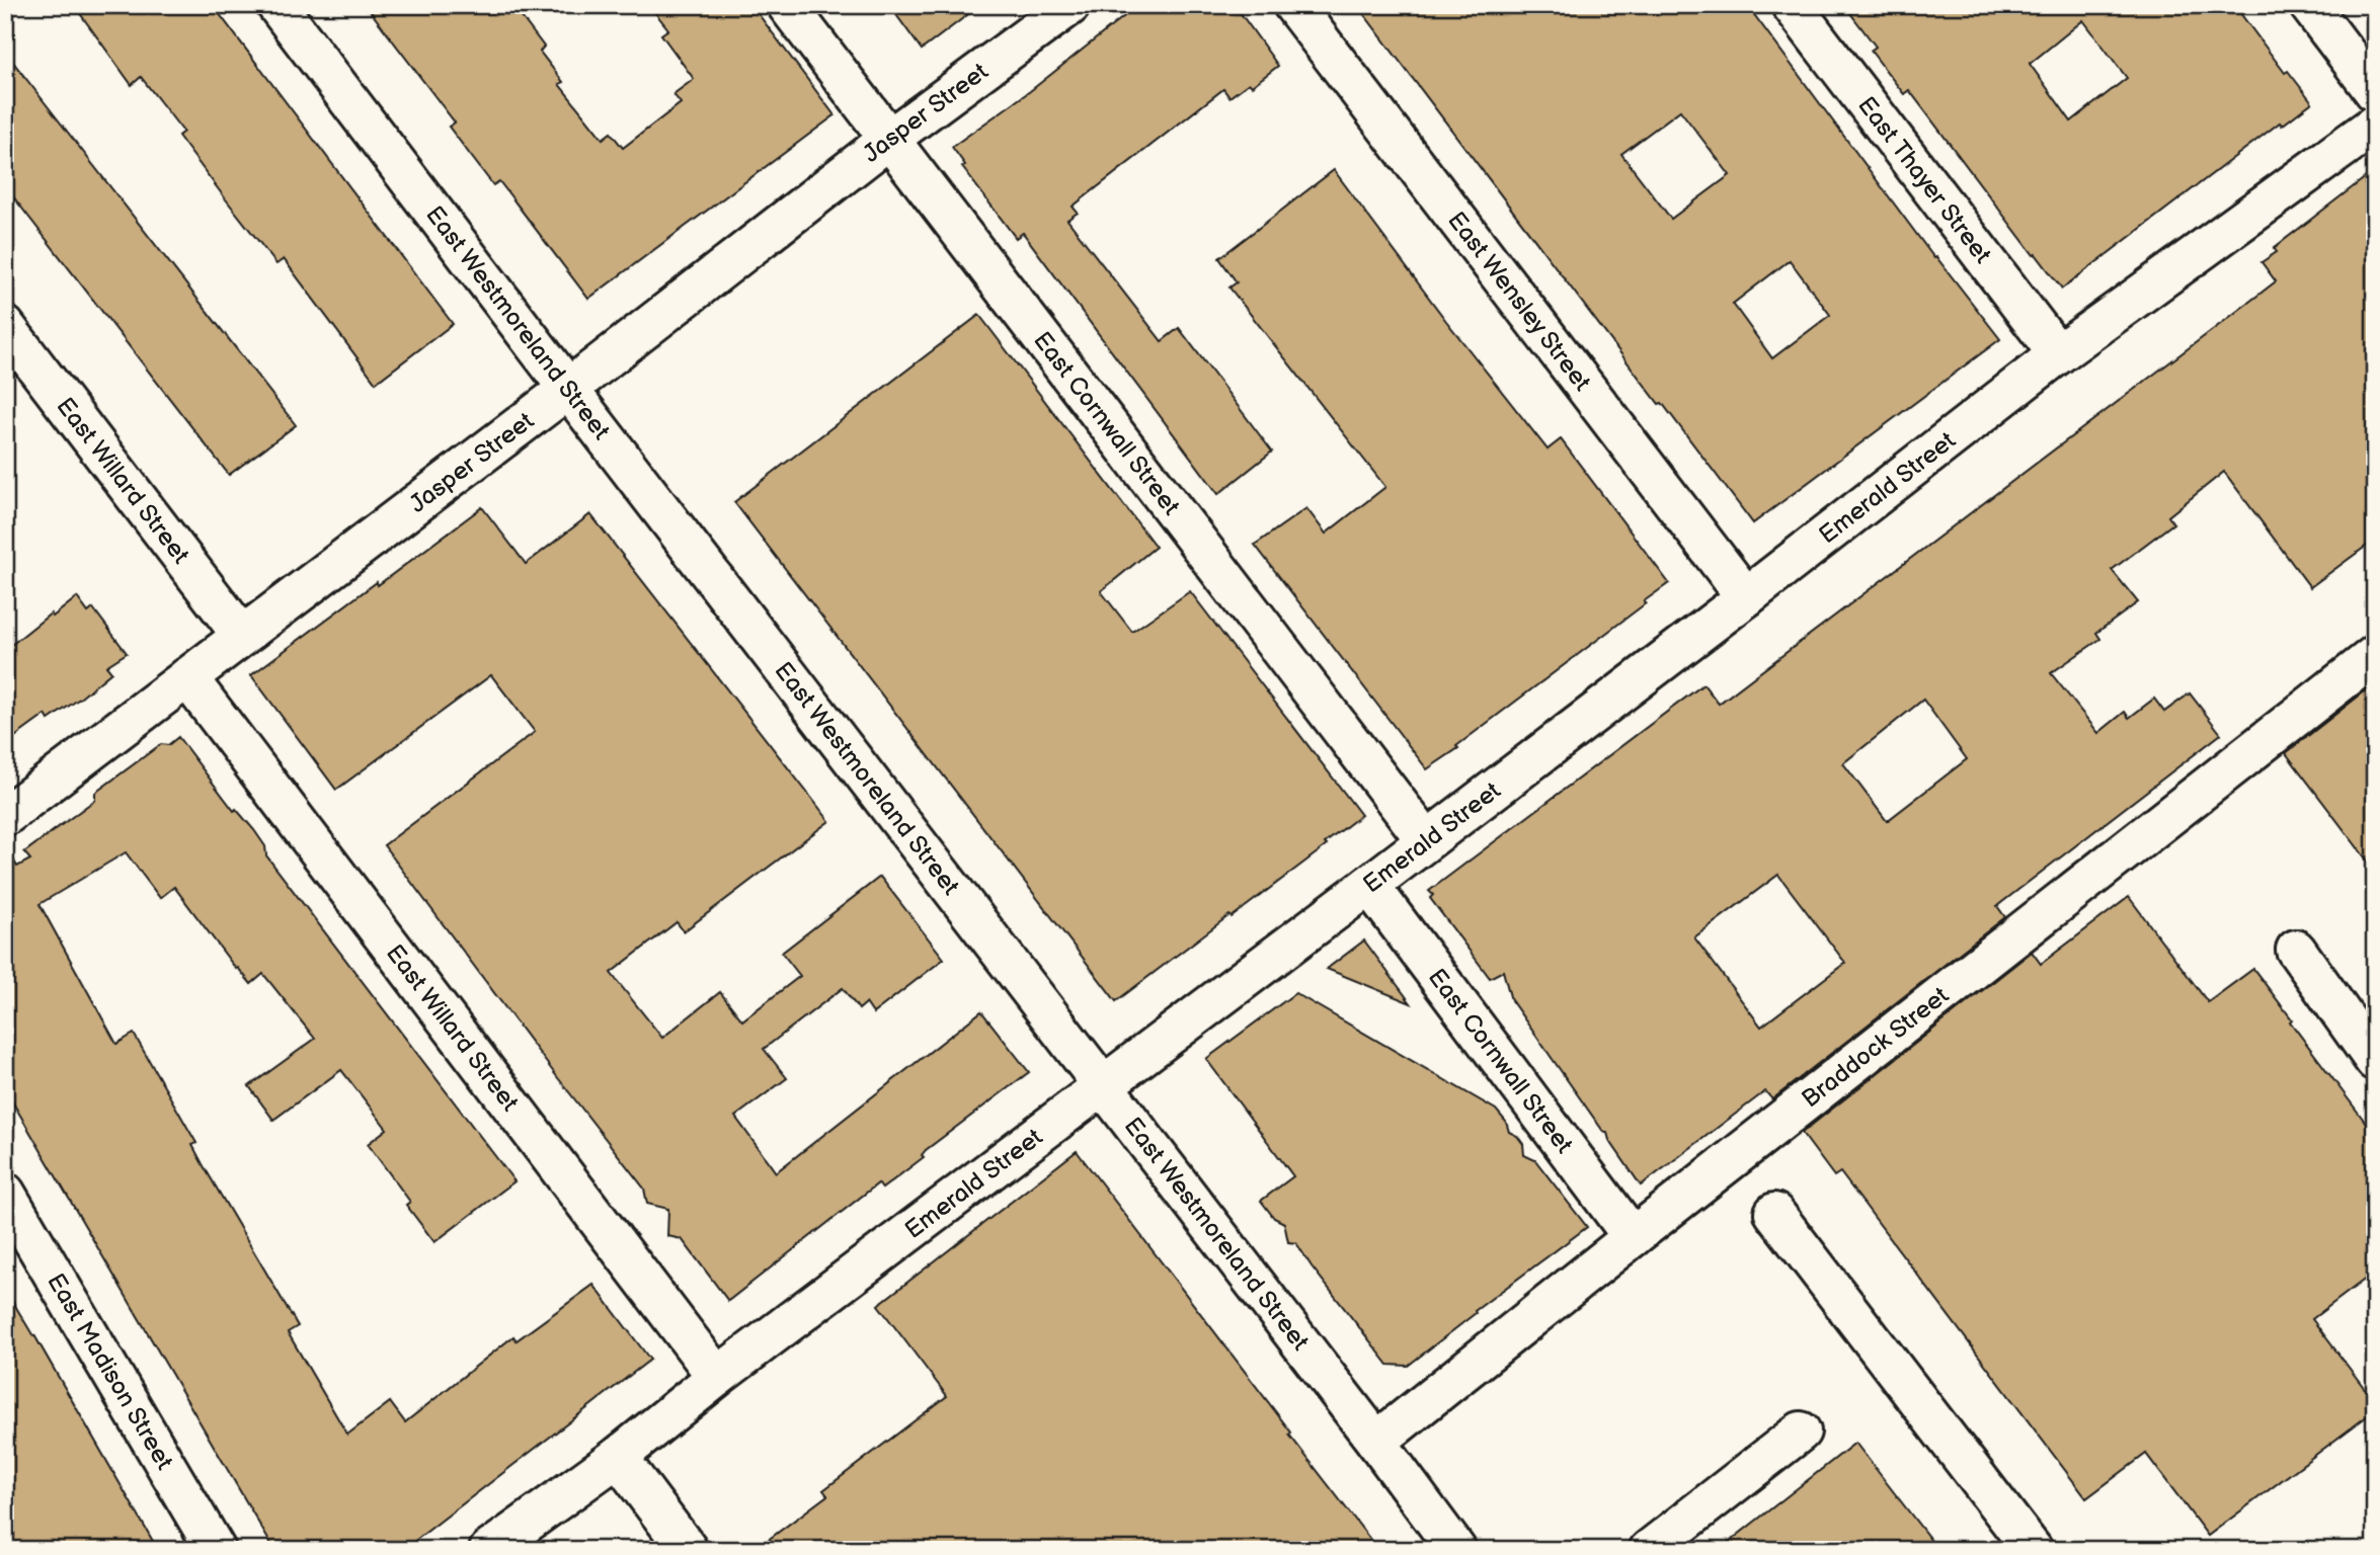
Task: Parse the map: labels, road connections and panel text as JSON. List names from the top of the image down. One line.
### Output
{"streets":{"street":["Jasper Street","East Thayer Street","East Wensley Street","East Westmoreland Street","East Cornwall Street","East Willard Street","Emerald Street","Braddock Street","East Madison Street"]},"crossings":[["Jasper Street","East Westmoreland Street"],["Jasper Street","East Cornwall Street"],["Jasper Street","East Willard Street"],["East Thayer Street","Emerald Street"],["East Wensley Street","Emerald Street"],["East Westmoreland Street","Emerald Street"],["East Westmoreland Street","Braddock Street"],["East Cornwall Street","Emerald Street"],["East Cornwall Street","Braddock Street"],["East Willard Street","Emerald Street"]]}
